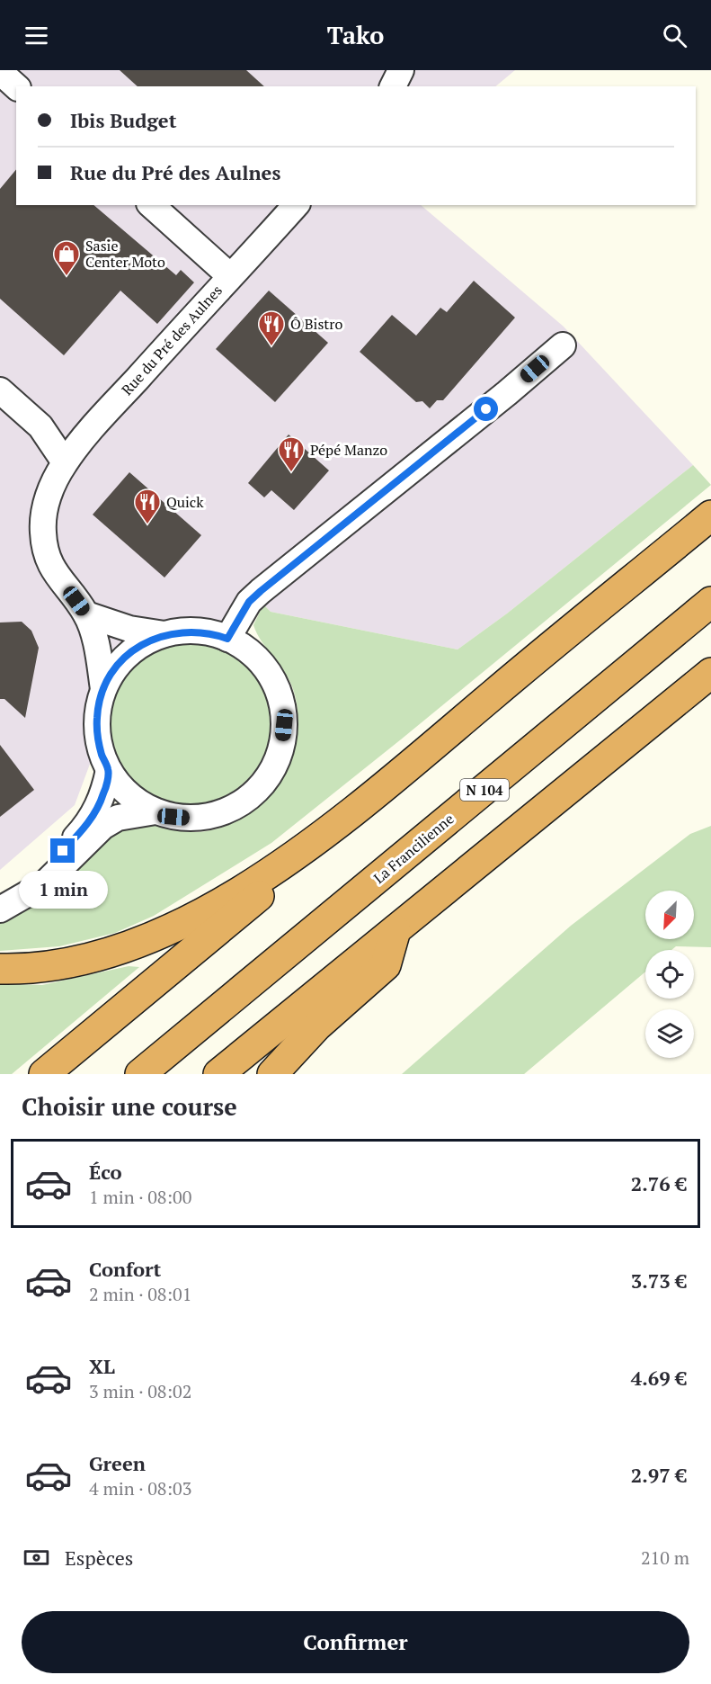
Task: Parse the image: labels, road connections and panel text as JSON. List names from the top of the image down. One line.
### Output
{"streets":{"highway":["N 104","La Francilienne"],"street":["Rue du Pré des Aulnes"]},"places":{"shop":["Sasie Center Moto"],"restaurant":["Ô Bistro","Pépé Manzo","Quick"]},"north":"bottom left","page":{"header":"Tako","banner":["Ibis Budget","Rue du Pré des Aulnes"],"bubble":"1 min","heading":"Choisir une course","list":[{"name":"Éco","note":"1 min · 08:00","value":"2.76 €"},{"name":"Confort","note":"2 min · 08:01","value":"3.73 €"},{"name":"XL","note":"3 min · 08:02","value":"4.69 €"},{"name":"Green","note":"4 min · 08:03","value":"2.97 €"}],"pay":["Espèces","210 m"],"buttons":"Confirmer"}}
